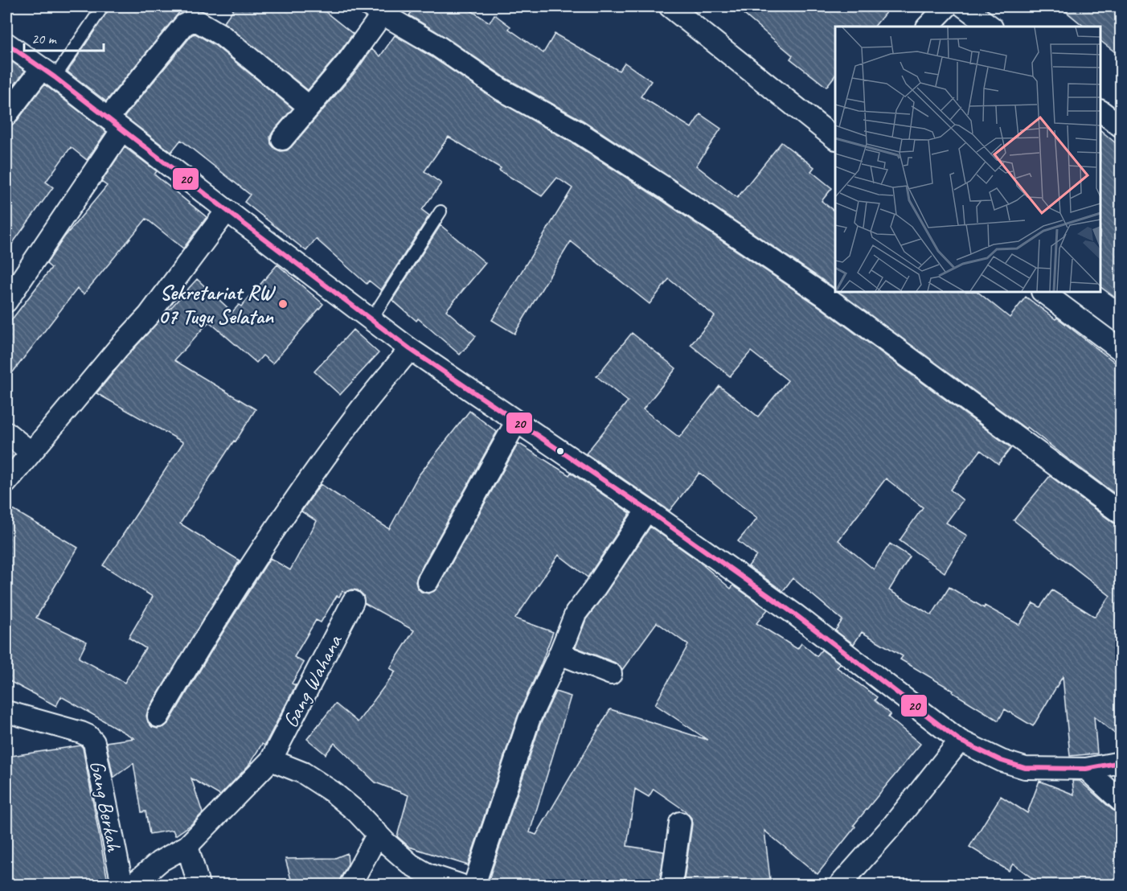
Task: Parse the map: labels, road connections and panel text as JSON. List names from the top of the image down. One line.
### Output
{"streets":{"street":["Gang Wahana","Gang Berkah"]},"places":["Sekretariat RW 07 Tugu Selatan"],"lines":["transit line 20"],"scale_bar":"20 m"}
